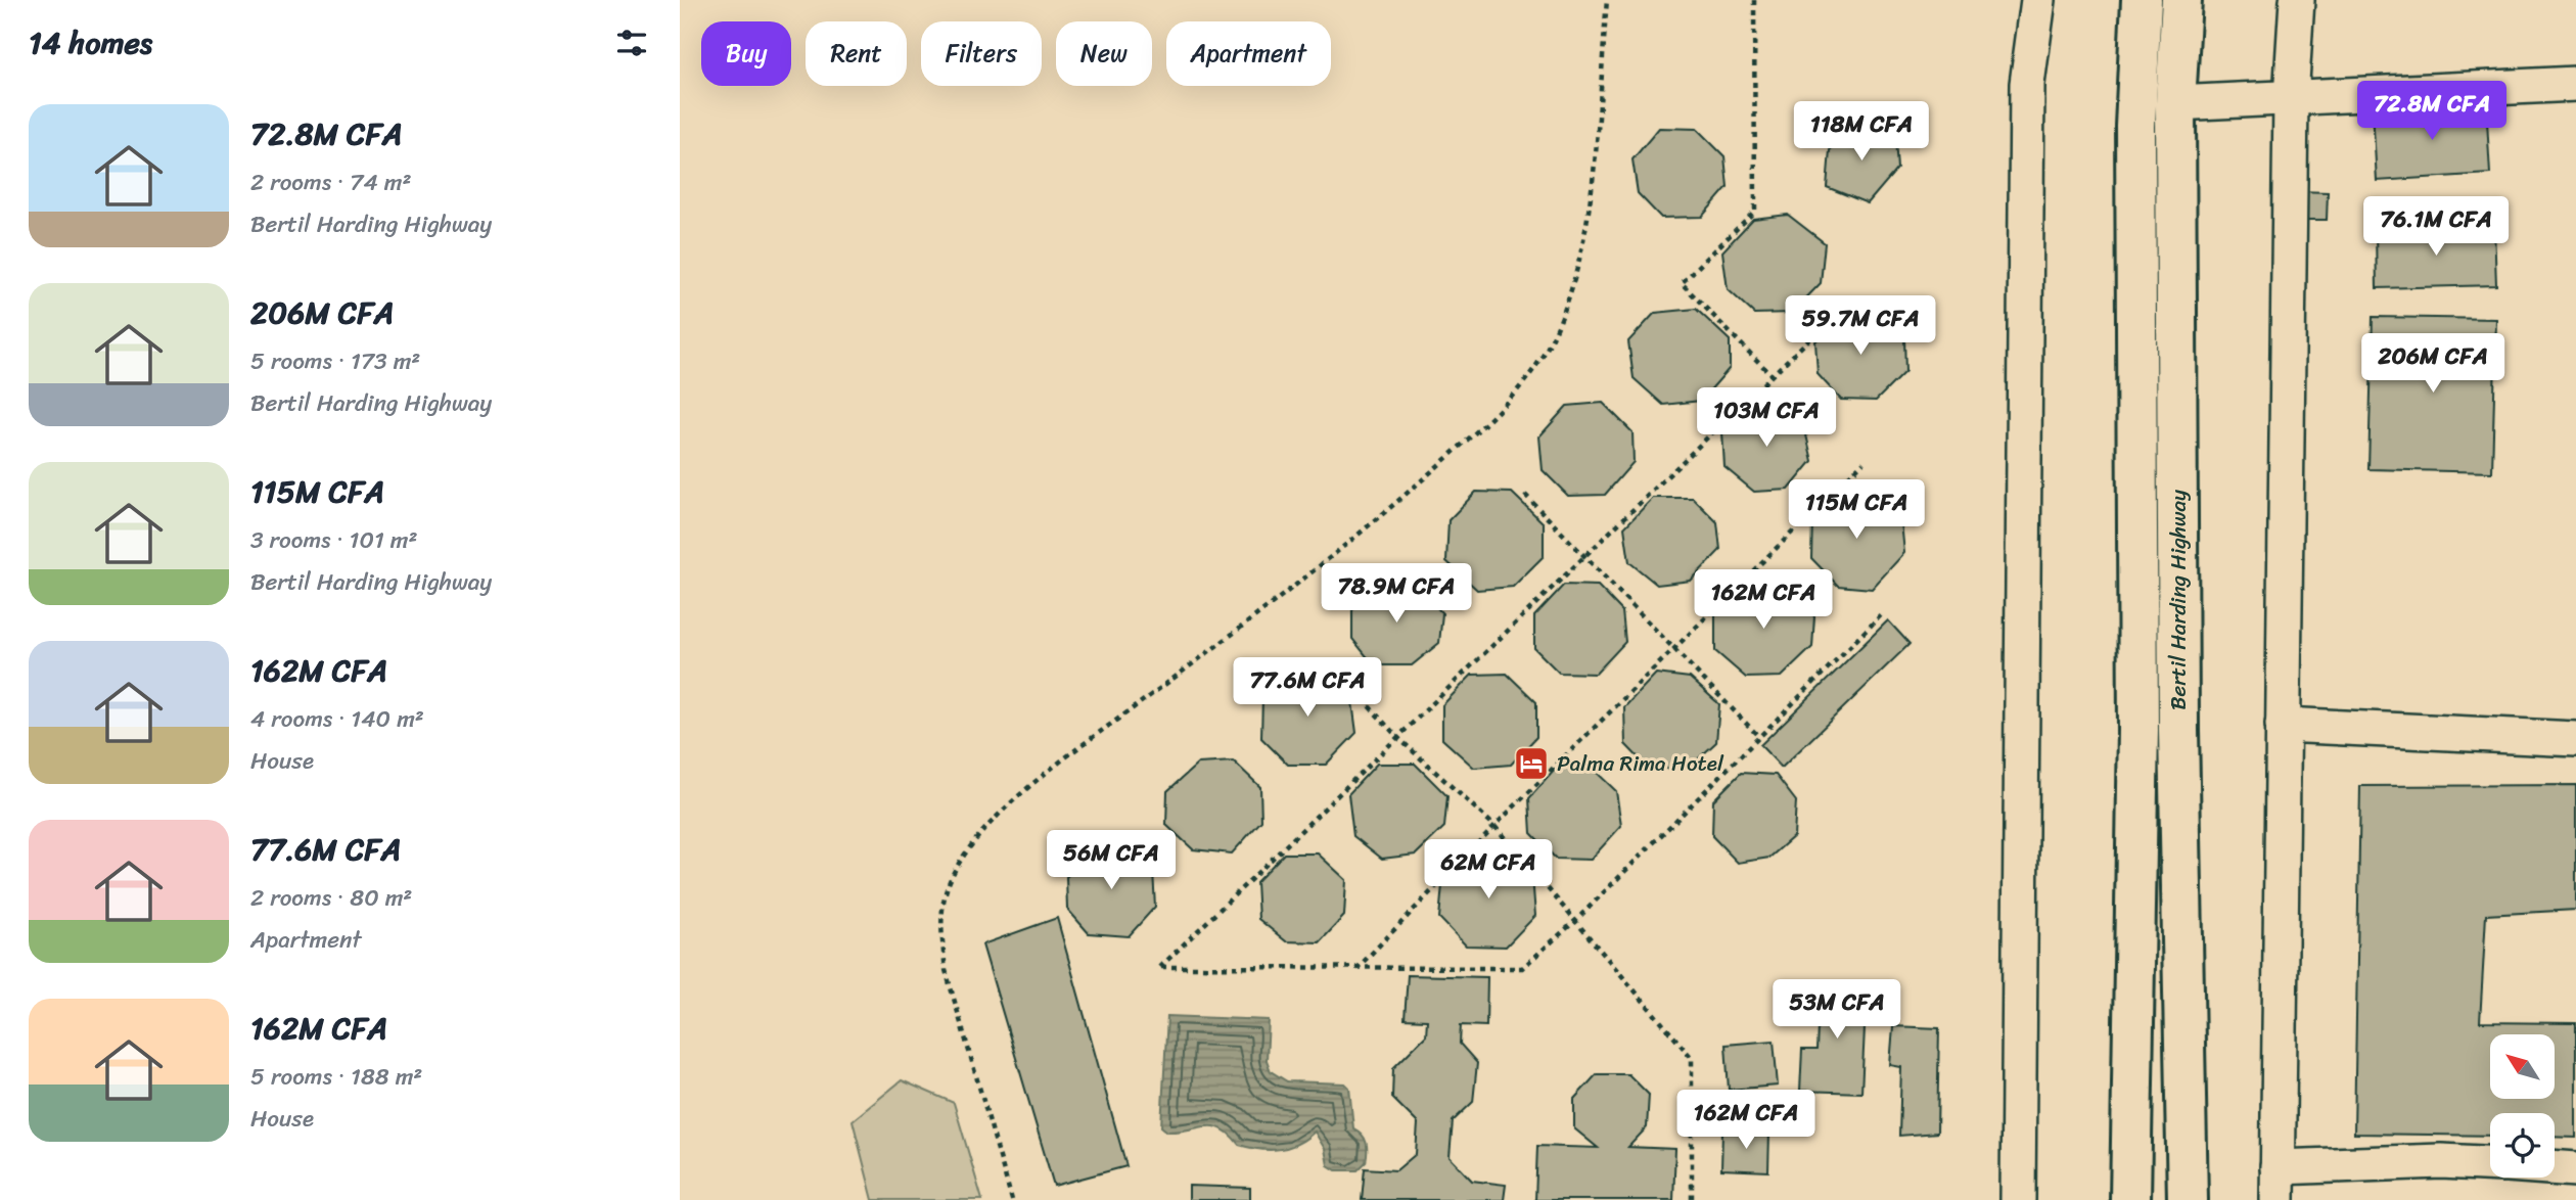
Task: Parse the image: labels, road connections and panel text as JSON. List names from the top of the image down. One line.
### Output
{"streets":{"main road":["Bertil Harding Highway"]},"places":{"hotel":["Palma Rima Hotel"]},"north":"top left","page":{"heading":"14 homes","chip":["Buy","Rent","Filters","New","Apartment"],"price":["72.8M CFA","118M CFA","76.1M CFA","59.7M CFA","206M CFA","103M CFA","115M CFA","78.9M CFA","162M CFA","77.6M CFA","56M CFA","62M CFA","53M CFA","162M CFA"],"list":[{"name":"72.8M CFA","note":"2 rooms · 74 m² · Bertil Harding Highway"},{"name":"206M CFA","note":"5 rooms · 173 m² · Bertil Harding Highway"},{"name":"115M CFA","note":"3 rooms · 101 m² · Bertil Harding Highway"},{"name":"162M CFA","note":"4 rooms · 140 m² · House"},{"name":"77.6M CFA","note":"2 rooms · 80 m² · Apartment"},{"name":"162M CFA","note":"5 rooms · 188 m² · House"}]}}
